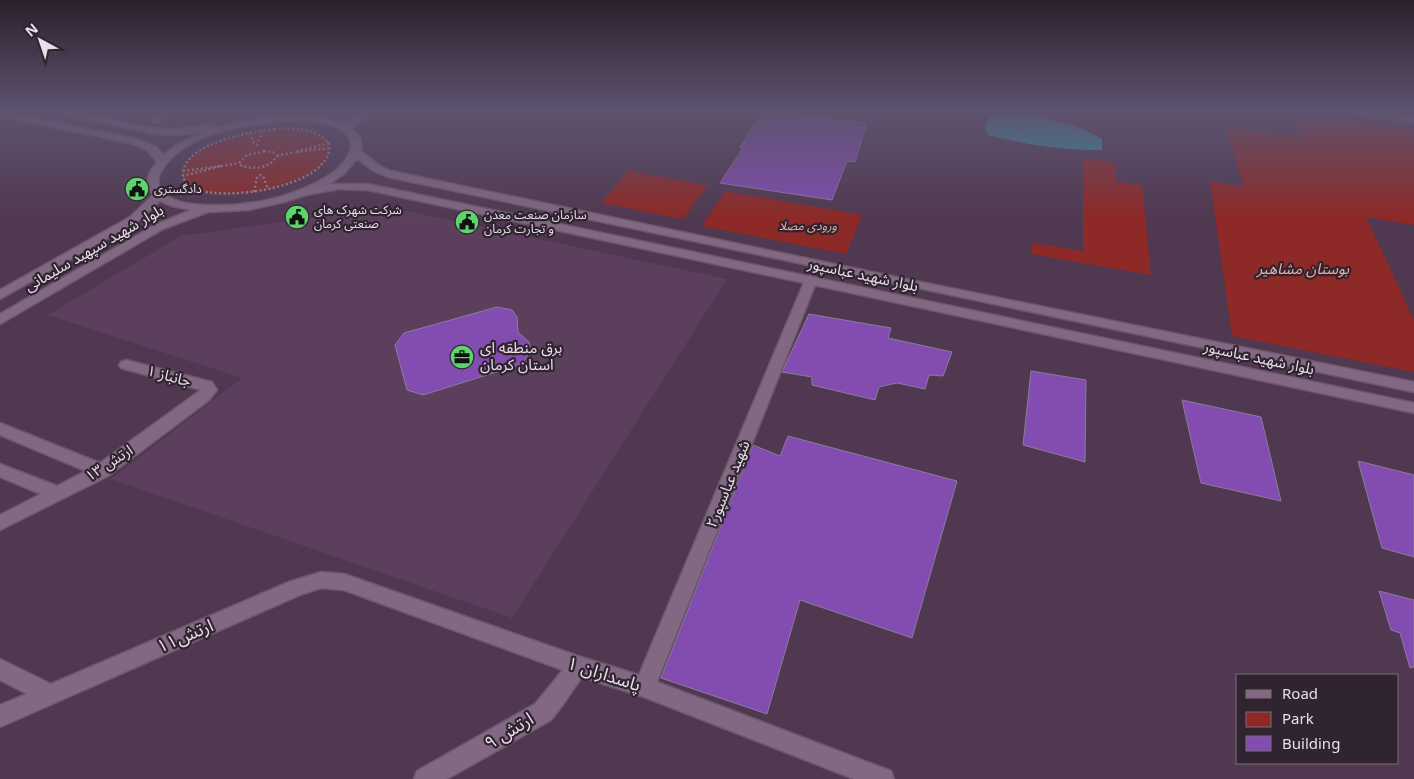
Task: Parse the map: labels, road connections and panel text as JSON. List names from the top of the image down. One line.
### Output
{"streets":{"main road":["بلوار شهید سپهبد سلیمانی","بلوار شهید عباسپور","جانباز ۱","ارتش ۱۳","شهید عباسپور۲","ارتش۱۱","پاسداران ۱","ارتش ۹"]},"crossings":[["بلوار شهید عباسپور","شهید عباسپور۲"],["جانباز ۱","ارتش ۱۳"],["شهید عباسپور۲","پاسداران ۱"],["ارتش۱۱","پاسداران ۱"],["پاسداران ۱","ارتش ۹"]],"parks":["ورودی مصلا","بوستان مشاهیر"],"places":{"public building":["دادگستری","شرکت شهرک های صنعتی کرمان","سازمان صنعت معدن و تجارت کرمان"],"office":["برق منطقه ای استان کرمان"]},"legend":["Road","Park","Building"],"north":"top left"}
